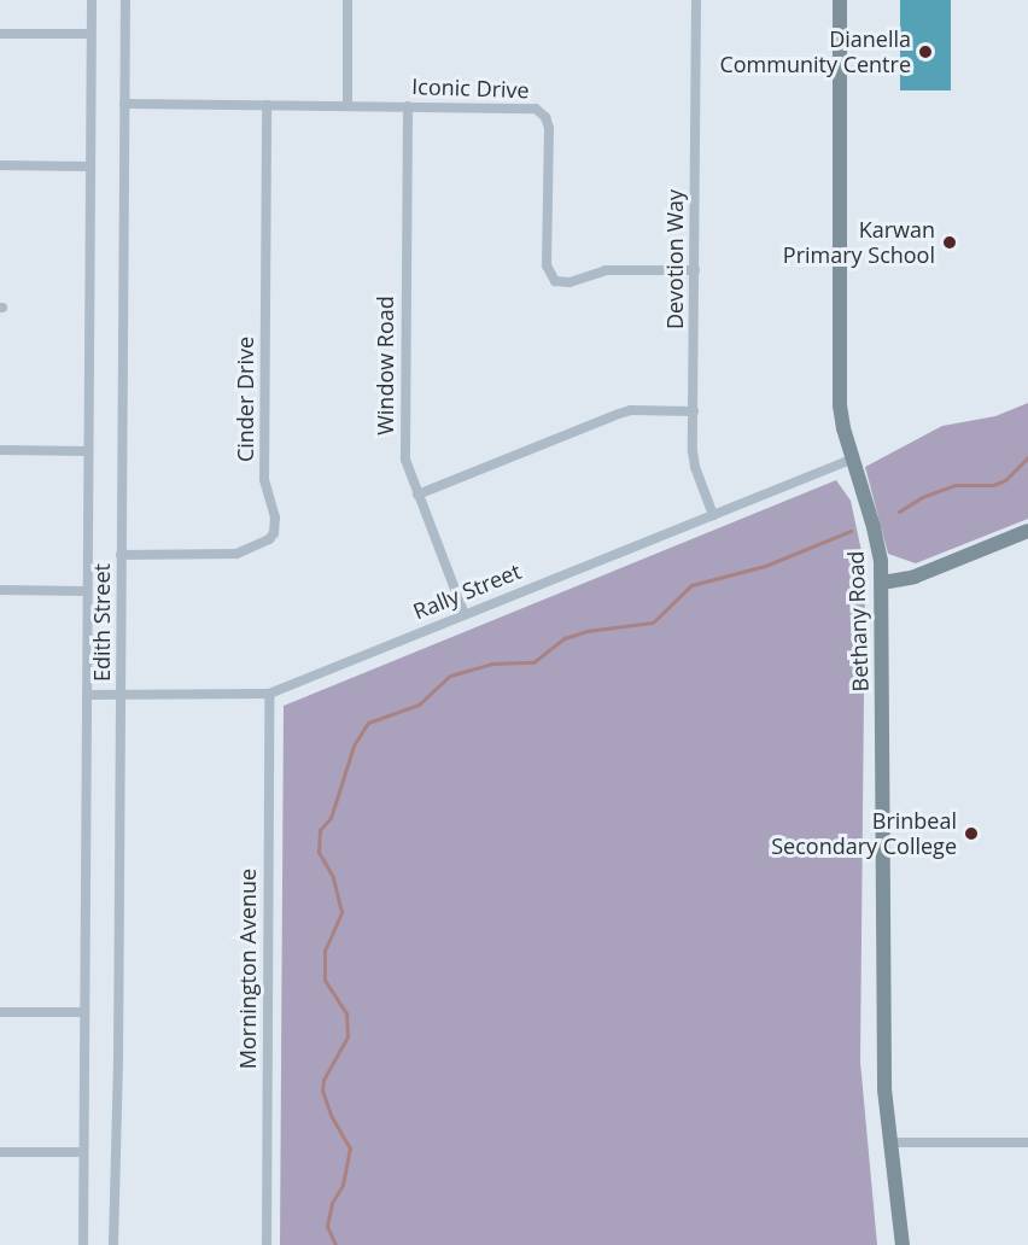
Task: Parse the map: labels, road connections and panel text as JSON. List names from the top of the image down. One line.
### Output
{"streets":{"street":["Iconic Drive","Devotion Way","Window Road","Cinder Drive","Rally Street","Bethany Road","Edith Street","Mornington Avenue"]},"crossings":[["Iconic Drive","Devotion Way"],["Iconic Drive","Window Road"],["Iconic Drive","Cinder Drive"],["Iconic Drive","Edith Street"],["Devotion Way","Rally Street"],["Window Road","Rally Street"],["Cinder Drive","Edith Street"],["Rally Street","Bethany Road"],["Rally Street","Edith Street"],["Rally Street","Mornington Avenue"]],"places":["Dianella Community Centre","Karwan Primary School","Brinbeal Secondary College"]}
